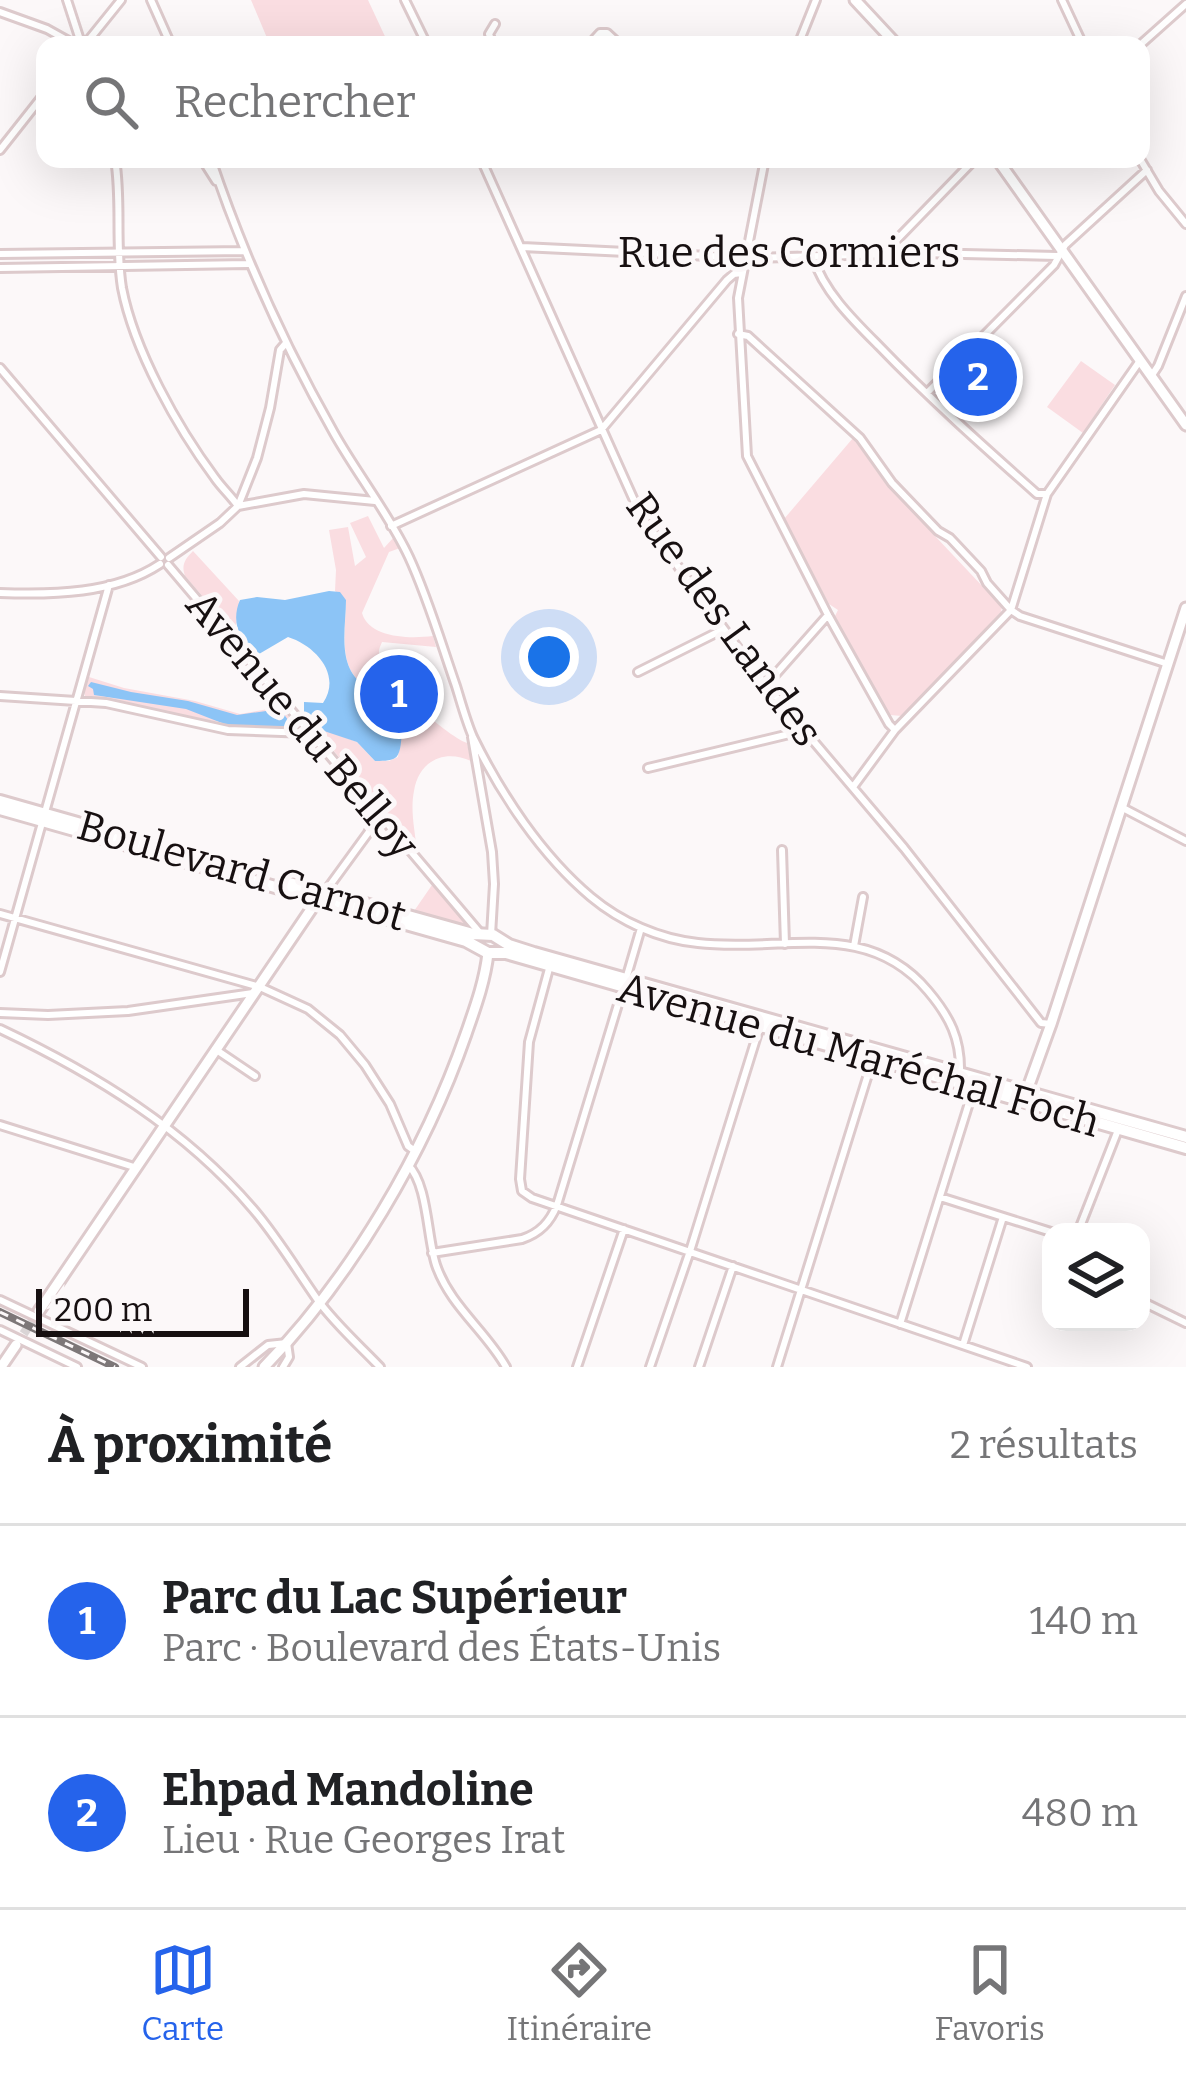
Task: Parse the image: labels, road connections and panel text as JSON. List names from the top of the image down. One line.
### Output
{"streets":{"main road":["Boulevard Carnot","Avenue du Maréchal Foch"],"street":["Rue des Cormiers","Rue des Landes","Avenue du Belloy"]},"crossings":[["Rue des Cormiers","Rue des Landes"],["Avenue du Belloy","Boulevard Carnot"],["Boulevard Carnot","Avenue du Maréchal Foch"]],"scale_bar":"200 m","page":{"search":"Rechercher","pins":["2","1"],"scale":"200 m","heading":["À proximité","2 résultats"],"list":[{"mark":"1","name":"Parc du Lac Supérieur","note":"Parc · Boulevard des États-Unis","value":"140 m"},{"mark":"2","name":"Ehpad Mandoline","note":"Lieu · Rue Georges Irat","value":"480 m"}],"nav":["Carte","Itinéraire","Favoris"]}}
